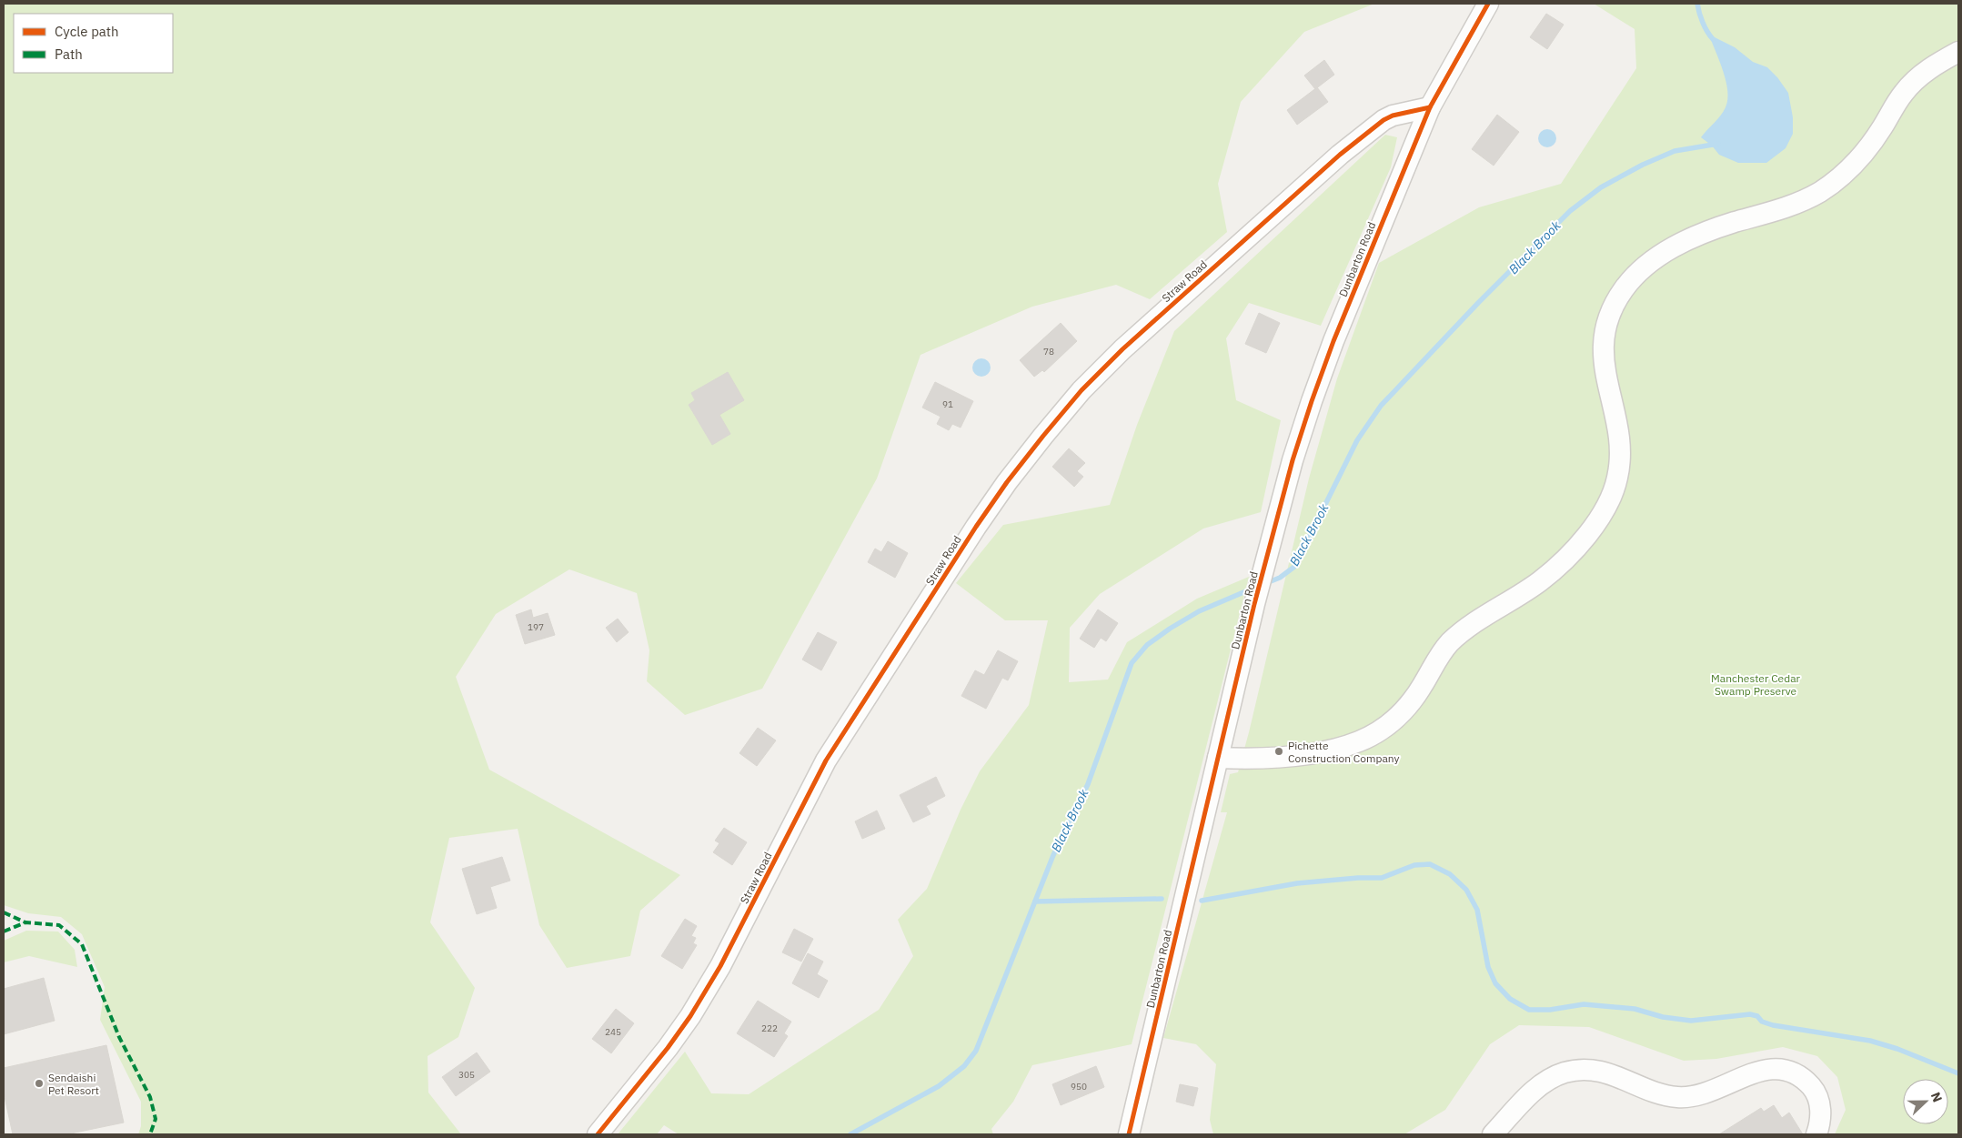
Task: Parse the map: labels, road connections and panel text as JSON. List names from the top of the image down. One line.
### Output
{"streets":{"street":["Dunbarton Road","Straw Road"]},"crossings":[["Dunbarton Road","Straw Road"]],"water":["Black Brook"],"parks":["Manchester Cedar Swamp Preserve"],"places":["Pichette Construction Company","Sendaishi Pet Resort"],"house_numbers":["78","91","197","222","245","305","950"],"legend":["Cycle path","Path"],"north":"right"}
